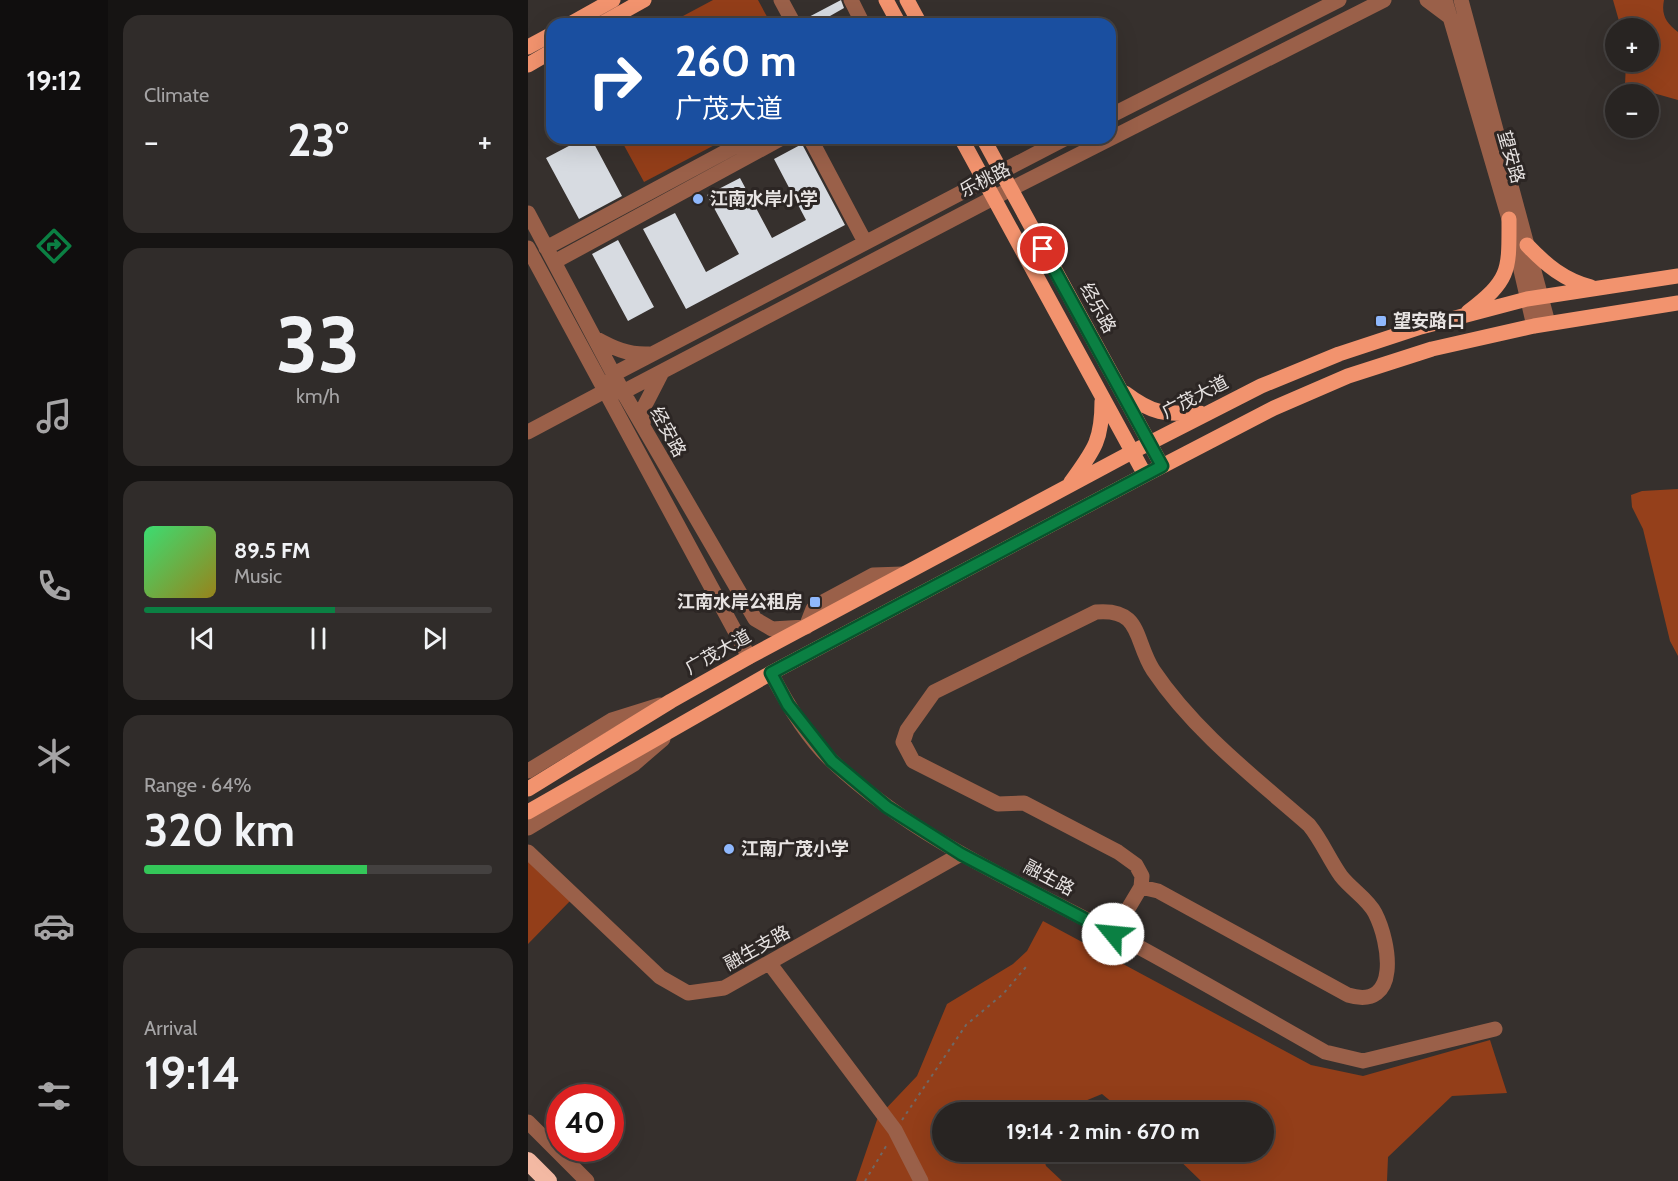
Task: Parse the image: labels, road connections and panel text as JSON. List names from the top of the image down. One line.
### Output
{"streets":{"main road":["经乐路","广茂大道"],"street":["望安路","乐桃路","经安路","融生路","融生支路"]},"crossings":[["望安路","广茂大道"],["乐桃路","经乐路"],["乐桃路","经安路"],["经乐路","广茂大道"],["广茂大道","经安路"],["融生路","融生支路"]],"places":{"other":["江南水岸小学","江南广茂小学"],"transit":["望安路口","江南水岸公租房"]},"page":{"tabs":"19:12","tile":["Climate",["33","km/h"],["Range · 64%","320 km"],["Arrival","19:14"]],"map_buttons":["+","−"],"turn":["260 m","广茂大道"],"heat":["−","23°","+"],"song":["89.5 FM","Music"],"limit":"40","trip":"19:14 · 2 min · 670 m"}}
